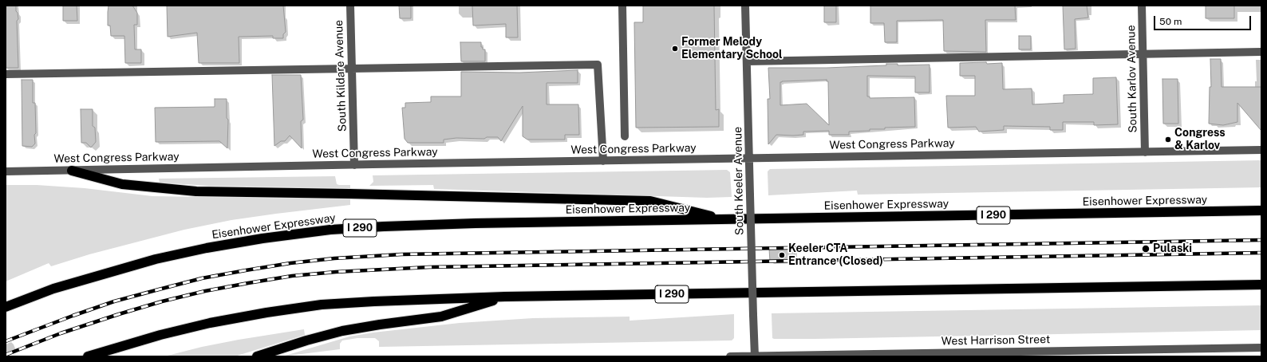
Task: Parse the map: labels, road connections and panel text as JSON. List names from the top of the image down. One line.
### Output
{"streets":{"highway":["Eisenhower Expressway","I 290"],"street":["South Kildare Avenue","South Karlov Avenue","West Congress Parkway","South Keeler Avenue","West Harrison Street"]},"crossings":[["South Kildare Avenue","West Congress Parkway"],["South Karlov Avenue","West Congress Parkway"],["West Congress Parkway","South Keeler Avenue"],["South Keeler Avenue","West Harrison Street"]],"places":["Former Melody Elementary School","Congress & Karlov","Pulaski","Keeler CTA Entrance (Closed)"],"scale_bar":"50 m"}
